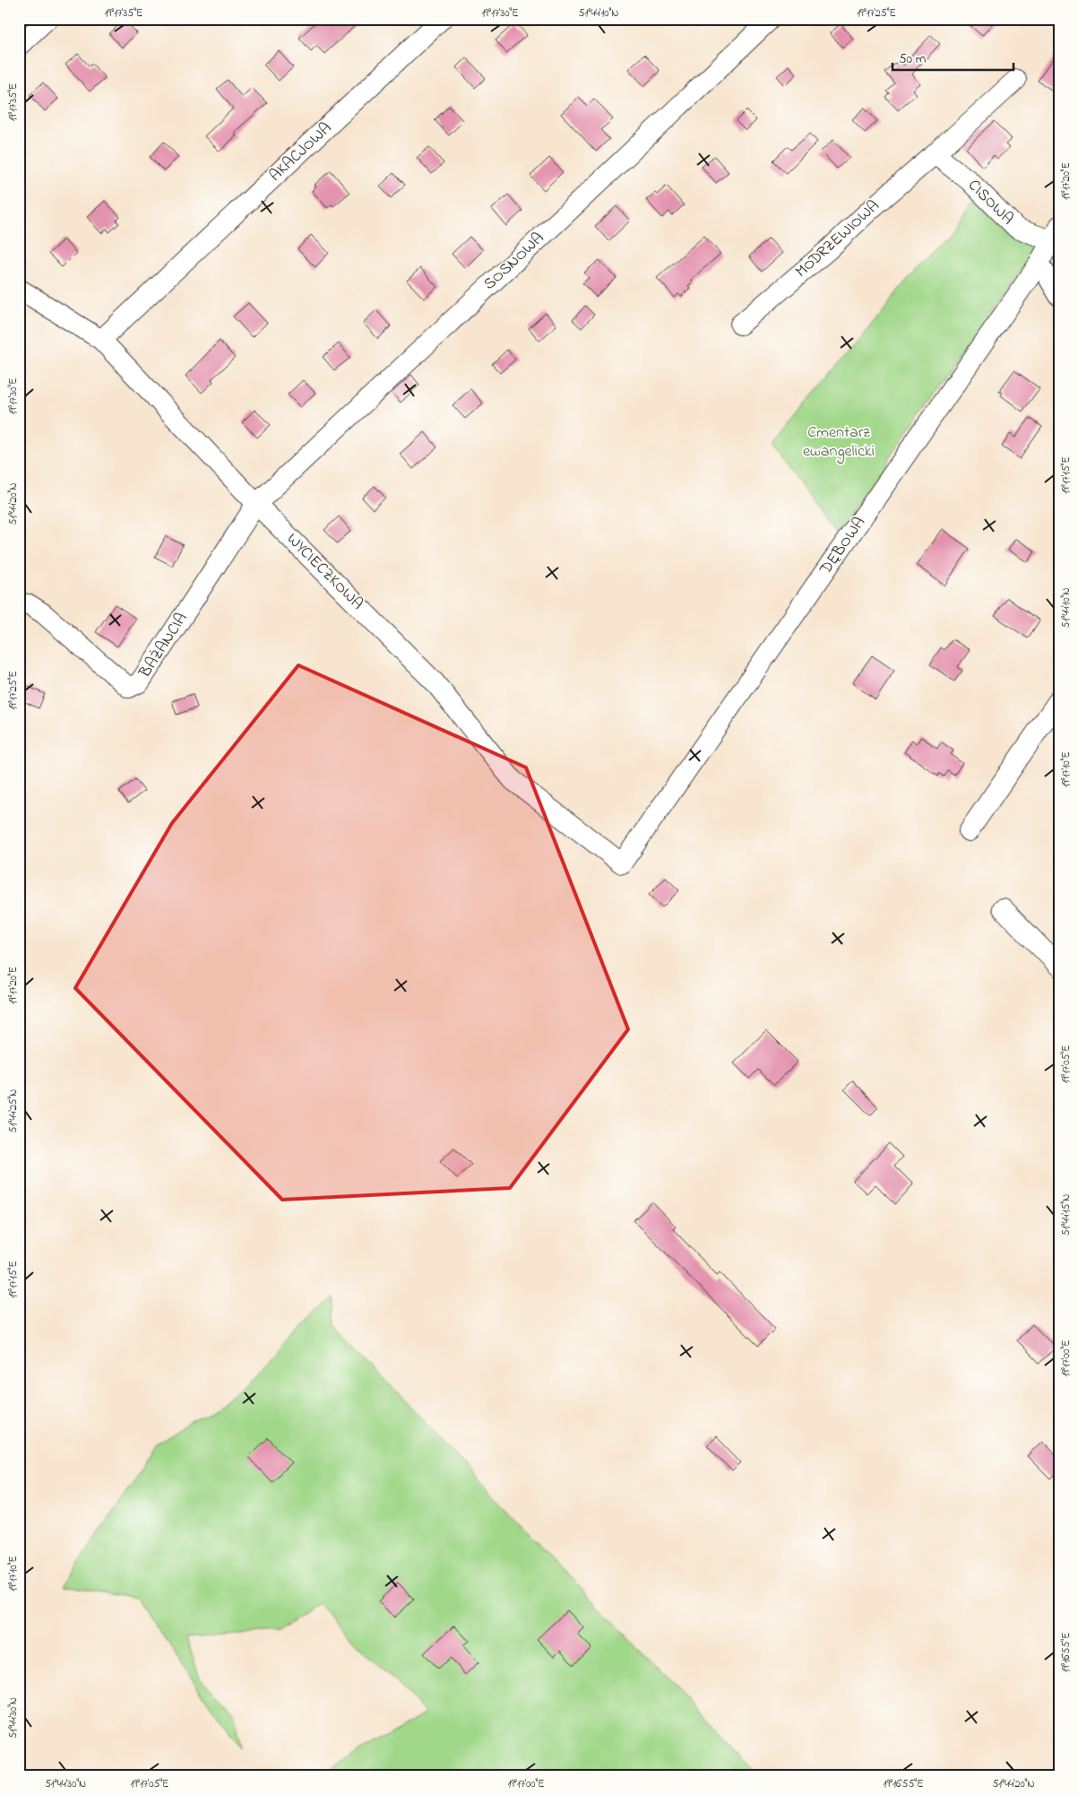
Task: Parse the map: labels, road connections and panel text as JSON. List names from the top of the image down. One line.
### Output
{"streets":{"street":["AKACJOWA","CISOWA","MODRZEWIOWA","SOSNOWA","DĘBOWA","WYCIECZKOWA","BAŻANCIA"]},"crossings":[["AKACJOWA","WYCIECZKOWA"],["CISOWA","MODRZEWIOWA"],["CISOWA","DĘBOWA"],["SOSNOWA","WYCIECZKOWA"],["SOSNOWA","BAŻANCIA"],["DĘBOWA","WYCIECZKOWA"],["WYCIECZKOWA","BAŻANCIA"]],"parks":["Cmentarz ewangelicki"],"scale_bar":"50 m","coordinates":["19°17'35\"E","19°17'30\"E","51°44'10\"N","19°17'25\"E","19°17'20\"E","19°17'15\"E","51°44'20\"N","19°17'10\"E","19°17'05\"E","51°44'25\"N","51°44'15\"N","19°17'00\"E","19°16'55\"E","51°44'30\"N"]}
